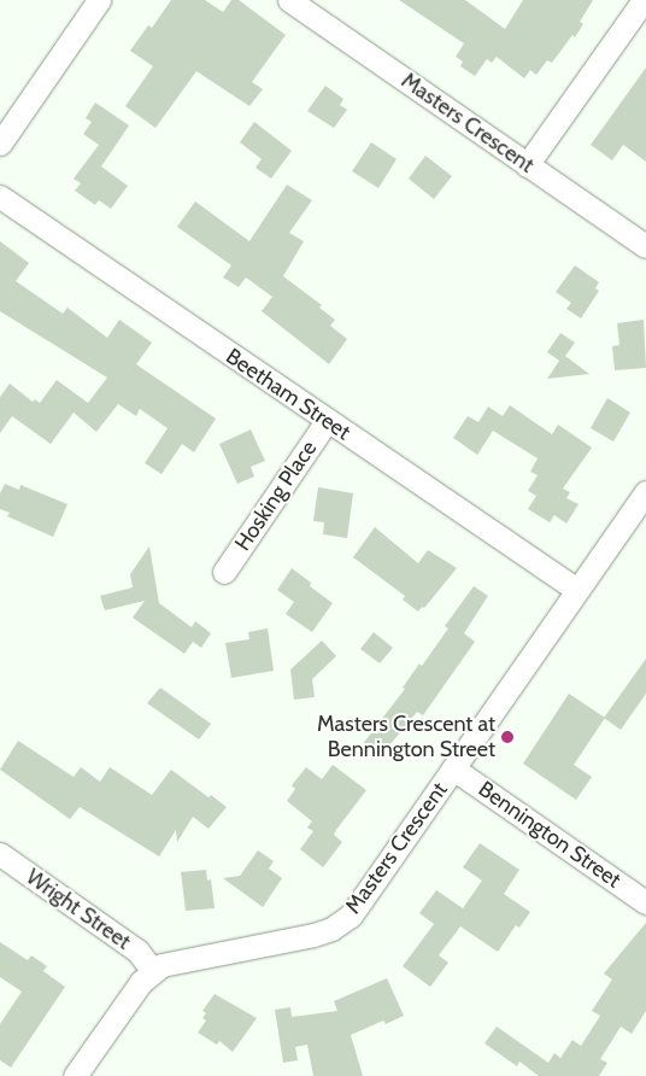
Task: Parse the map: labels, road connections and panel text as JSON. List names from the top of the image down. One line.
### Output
{"streets":{"street":["Masters Crescent","Beetham Street","Hosking Place","Bennington Street","Wright Street"]},"crossings":[["Masters Crescent","Beetham Street"],["Masters Crescent","Bennington Street"],["Masters Crescent","Wright Street"],["Beetham Street","Hosking Place"]],"places":["Masters Crescent at Bennington Street"]}
